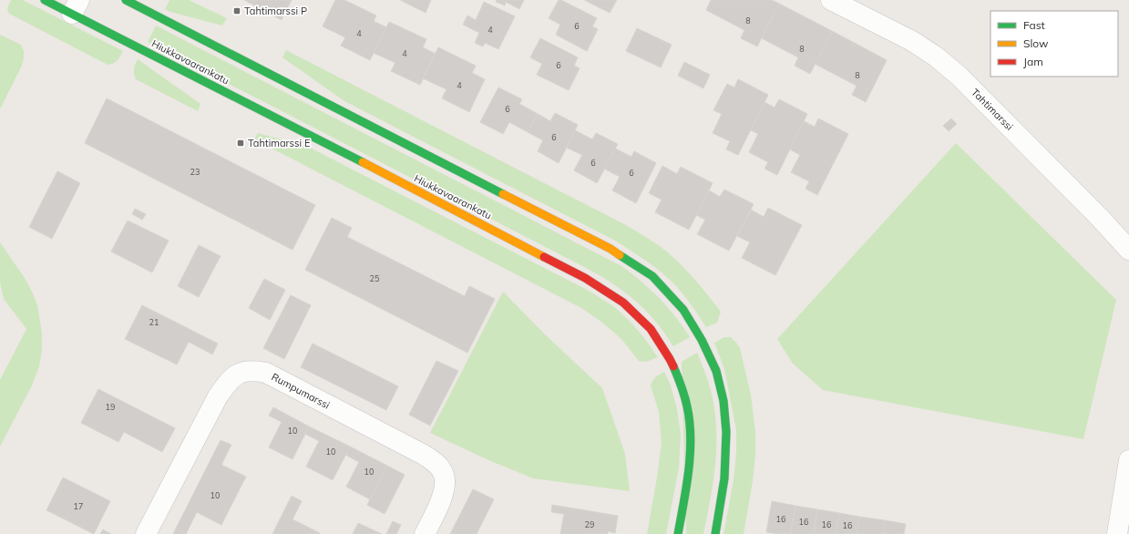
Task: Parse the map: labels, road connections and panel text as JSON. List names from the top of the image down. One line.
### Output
{"streets":{"street":["Hiukkavaarankatu","Tahtimarssi","Rumpumarssi"]},"places":{"transit":["Tahtimarssi P","Tahtimarssi E"]},"house_numbers":["8","6","4","4","8","4","6","8","4","6","6","6","23","6","25","21","19","10","10","10","10","17","16","16","29","16","16"],"legend":["Fast","Slow","Jam"]}
